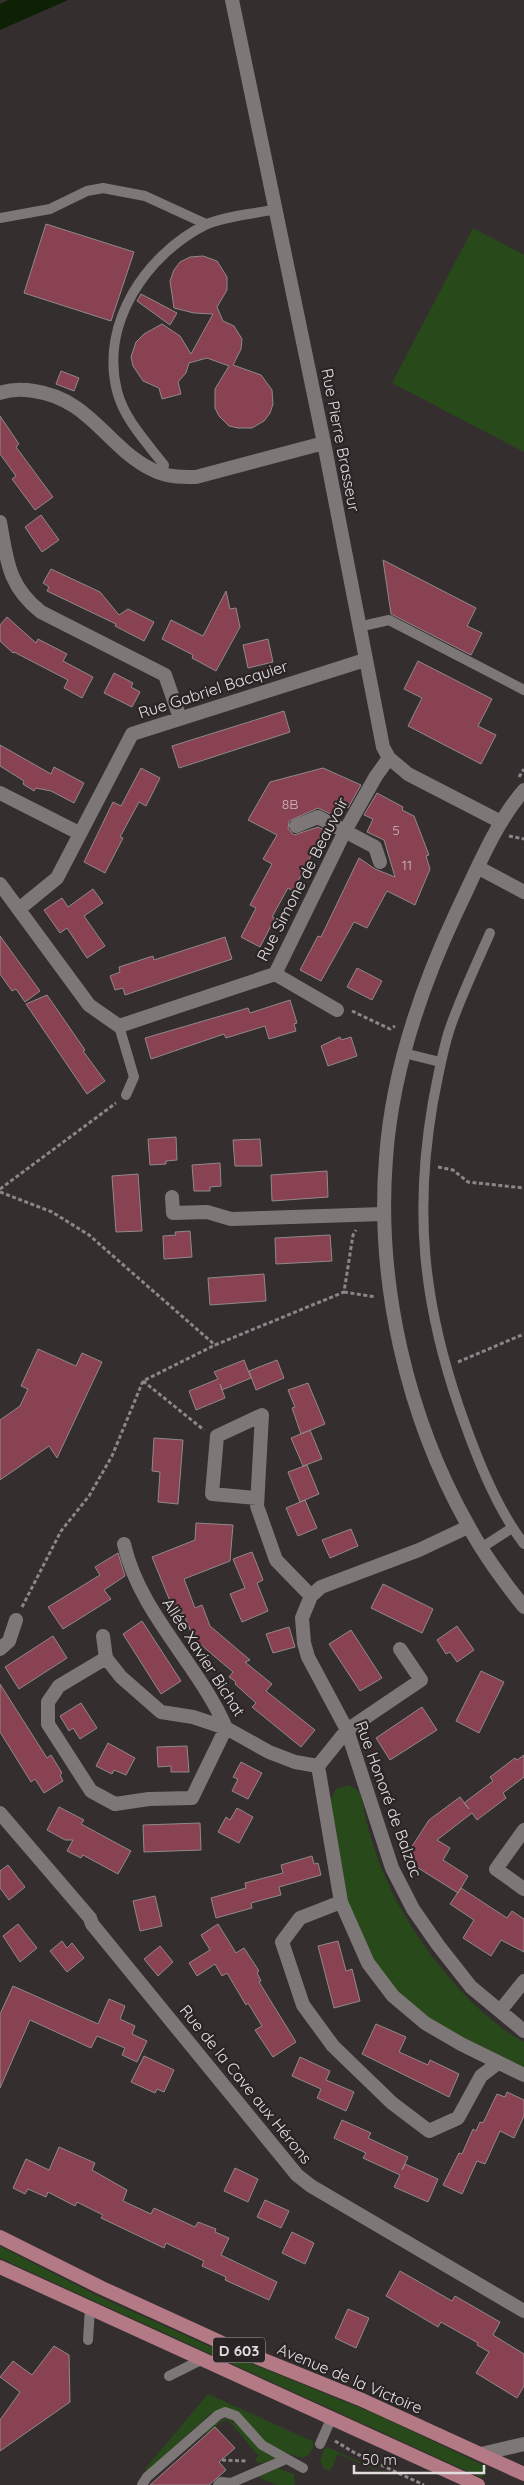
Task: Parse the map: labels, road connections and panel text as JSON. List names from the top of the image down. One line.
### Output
{"streets":{"main road":["D 603","Avenue de la Victoire"],"street":["Rue Pierre Brasseur","Rue Gabriel Bacquier","Rue Simone de Beauvoir","Allée Xavier Bichat","Rue Honoré de Balzac","Rue de la Cave aux Hérons"]},"crossings":[["Rue Pierre Brasseur","Rue Gabriel Bacquier"],["Rue Pierre Brasseur","Rue Simone de Beauvoir"]],"house_numbers":["8B","5","11"],"scale_bar":"50 m"}
